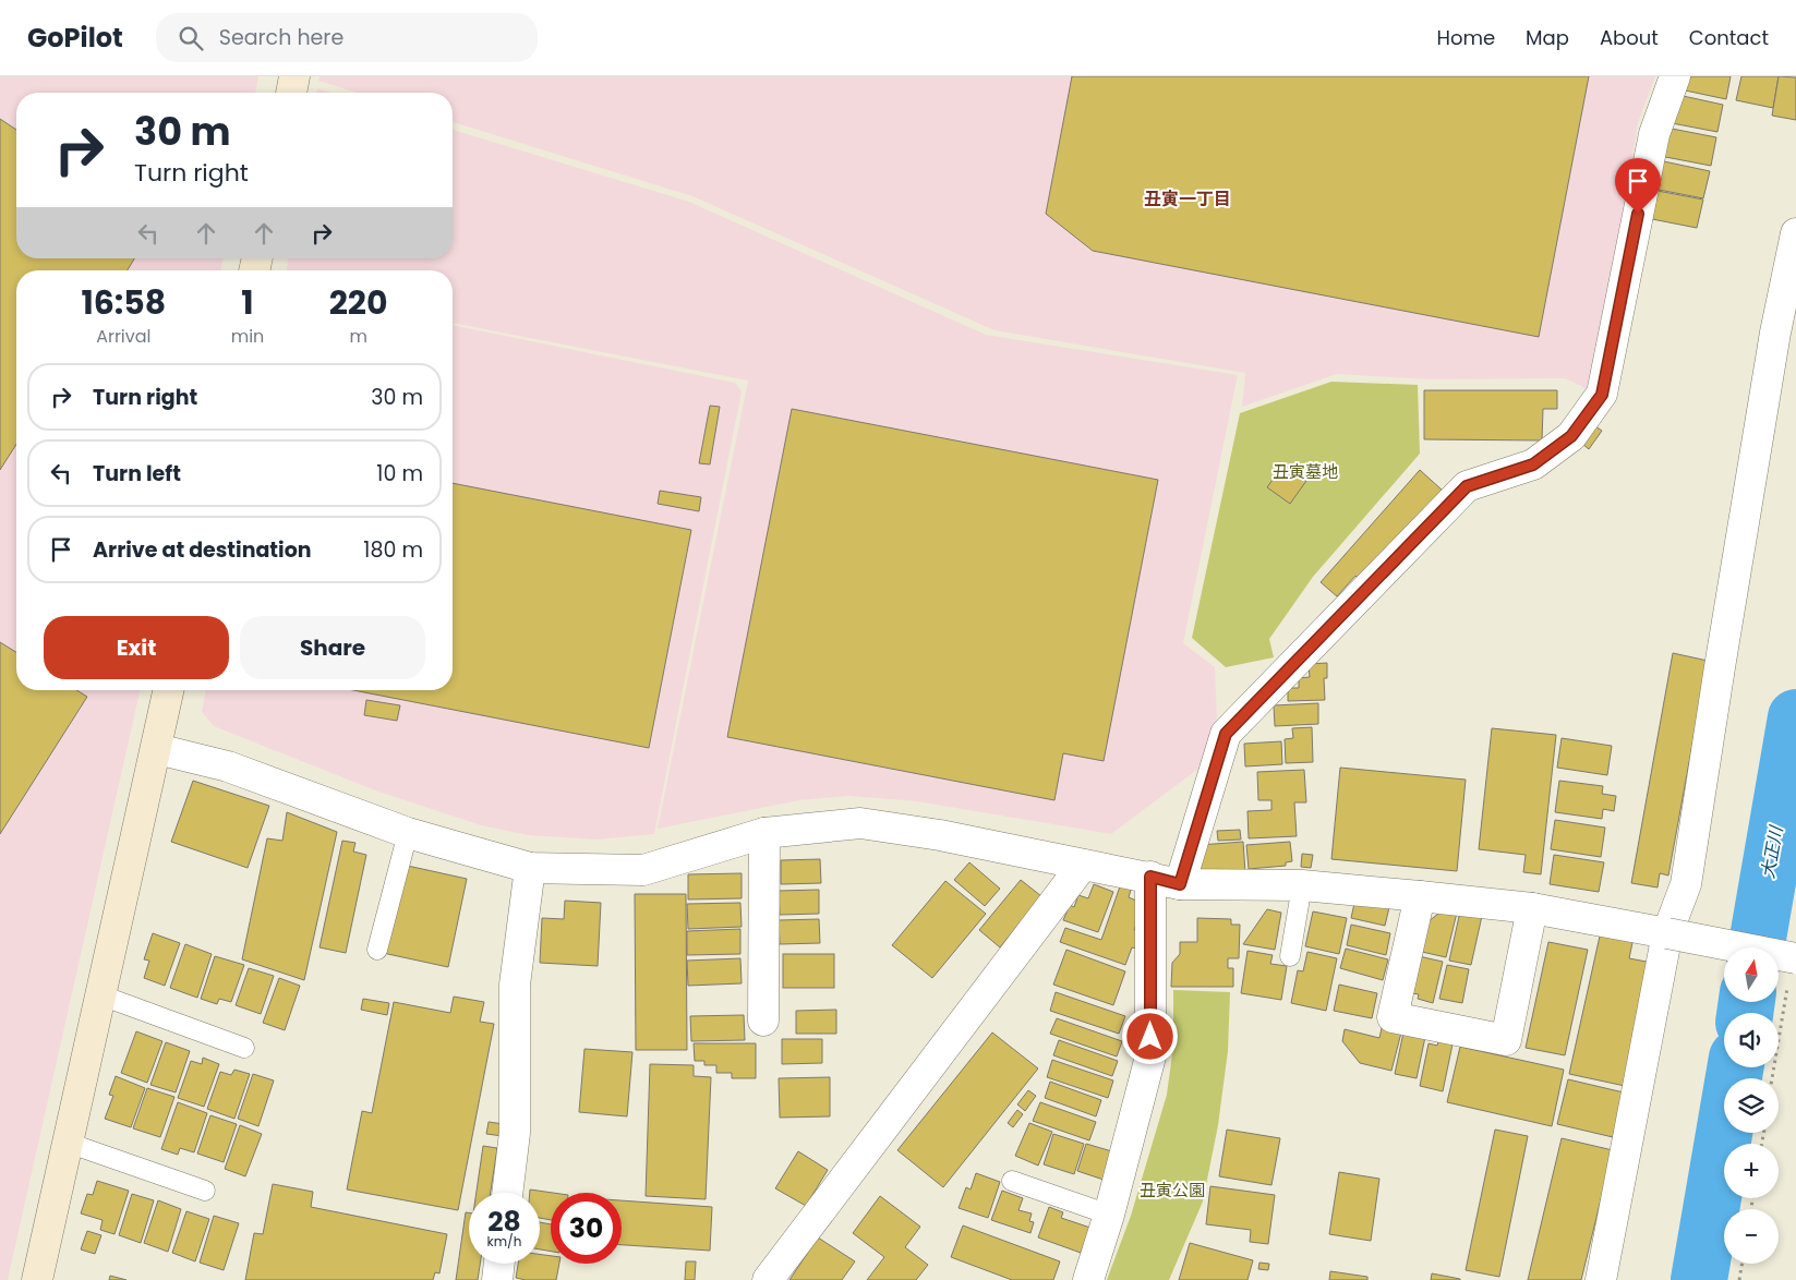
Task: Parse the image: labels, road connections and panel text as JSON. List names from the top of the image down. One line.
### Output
{"districts":["丑寅一丁目"],"water":["大正川"],"parks":["丑寅墓地","丑寅公園"],"north":"top","page":{"header":"GoPilot","search":"Search here","nav":["Home","Map","About","Contact"],"turn":["30 m","Turn right"],"eta":["16:58","Arrival","1","min","220","m"],"list":[{"name":"Turn right","value":"30 m"},{"name":"Turn left","value":"10 m"},{"name":"Arrive at destination","value":"180 m"}],"buttons":["Exit","Share"],"map_buttons":["+","−"],"speed":"28 km/h","limit":"30"}}
